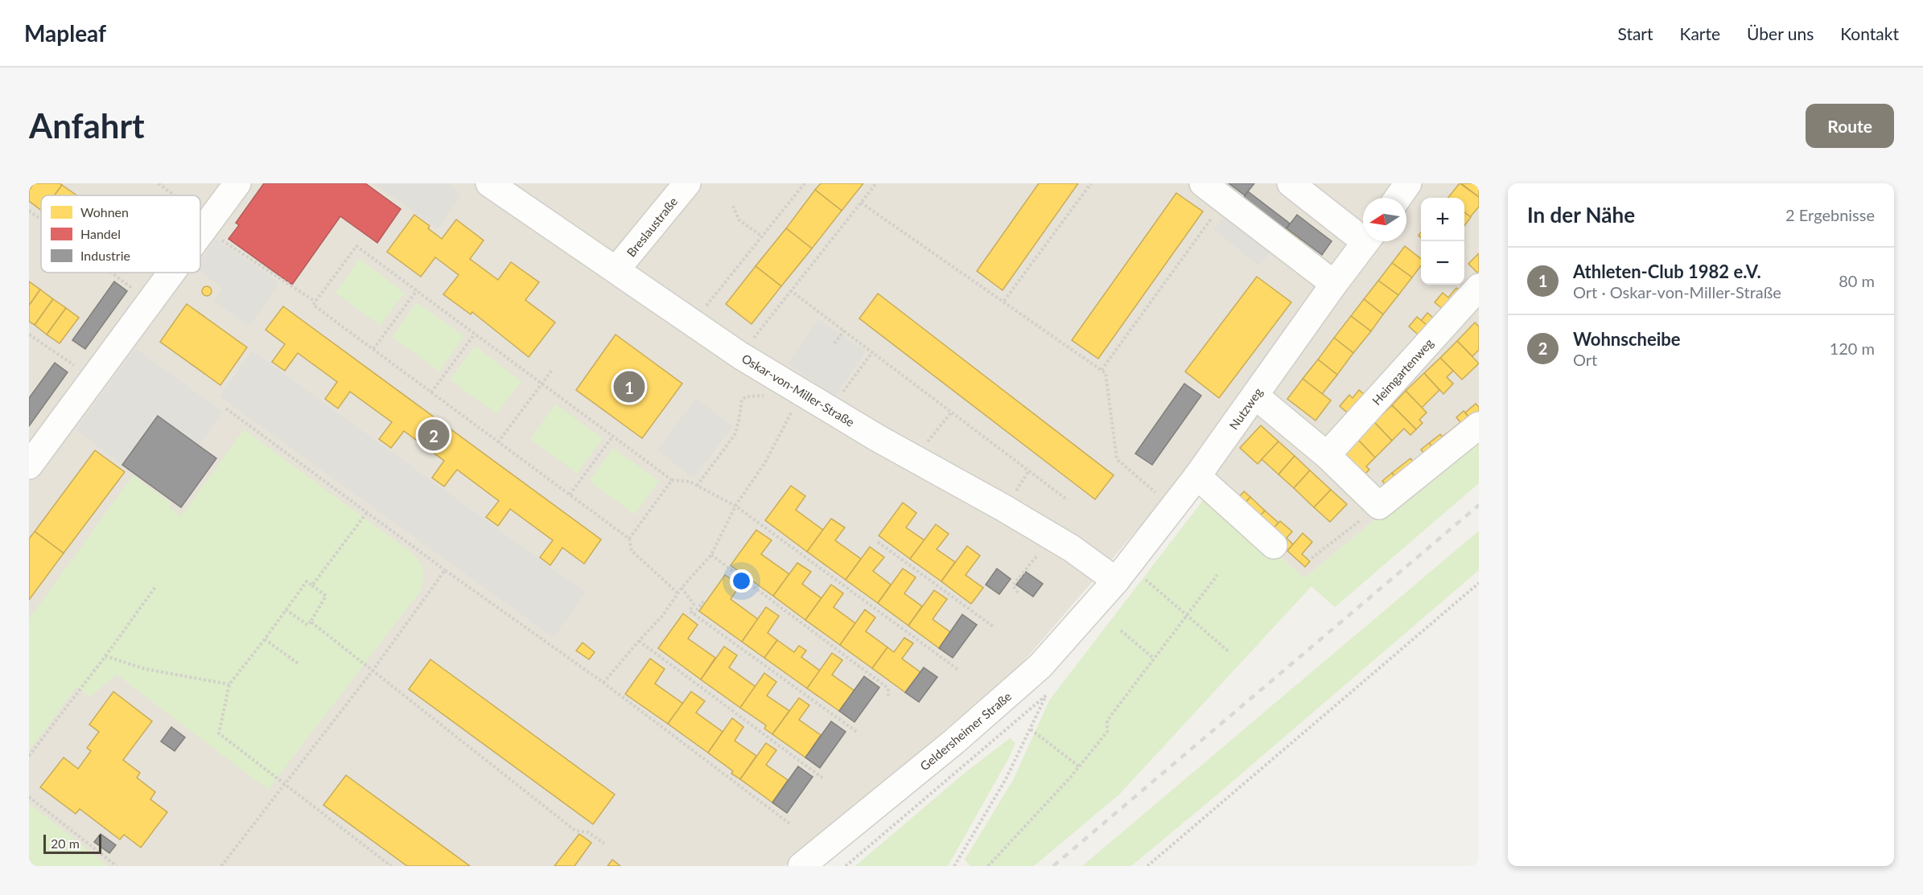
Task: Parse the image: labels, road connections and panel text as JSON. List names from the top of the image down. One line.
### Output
{"streets":{"street":["Breslaustraße","Heimgartenweg","Oskar-von-Miller-Straße","Nutzweg","Geldersheimer Straße"]},"crossings":[["Breslaustraße","Oskar-von-Miller-Straße"],["Oskar-von-Miller-Straße","Nutzweg"],["Oskar-von-Miller-Straße","Geldersheimer Straße"],["Nutzweg","Geldersheimer Straße"]],"legend":["Wohnen","Handel","Industrie"],"scale_bar":"20 m","north":"left","page":{"header":"Mapleaf","nav":["Start","Karte","Über uns","Kontakt"],"buttons":"Route","title":"Anfahrt","heading":["In der Nähe","2 Ergebnisse"],"map_buttons":["+","−"],"list":[{"mark":"1","name":"Athleten-Club 1982 e.V.","note":"Ort · Oskar-von-Miller-Straße","value":"80 m"},{"mark":"2","name":"Wohnscheibe","note":"Ort","value":"120 m"}],"pins":["1","2"],"scale":"20 m"}}
